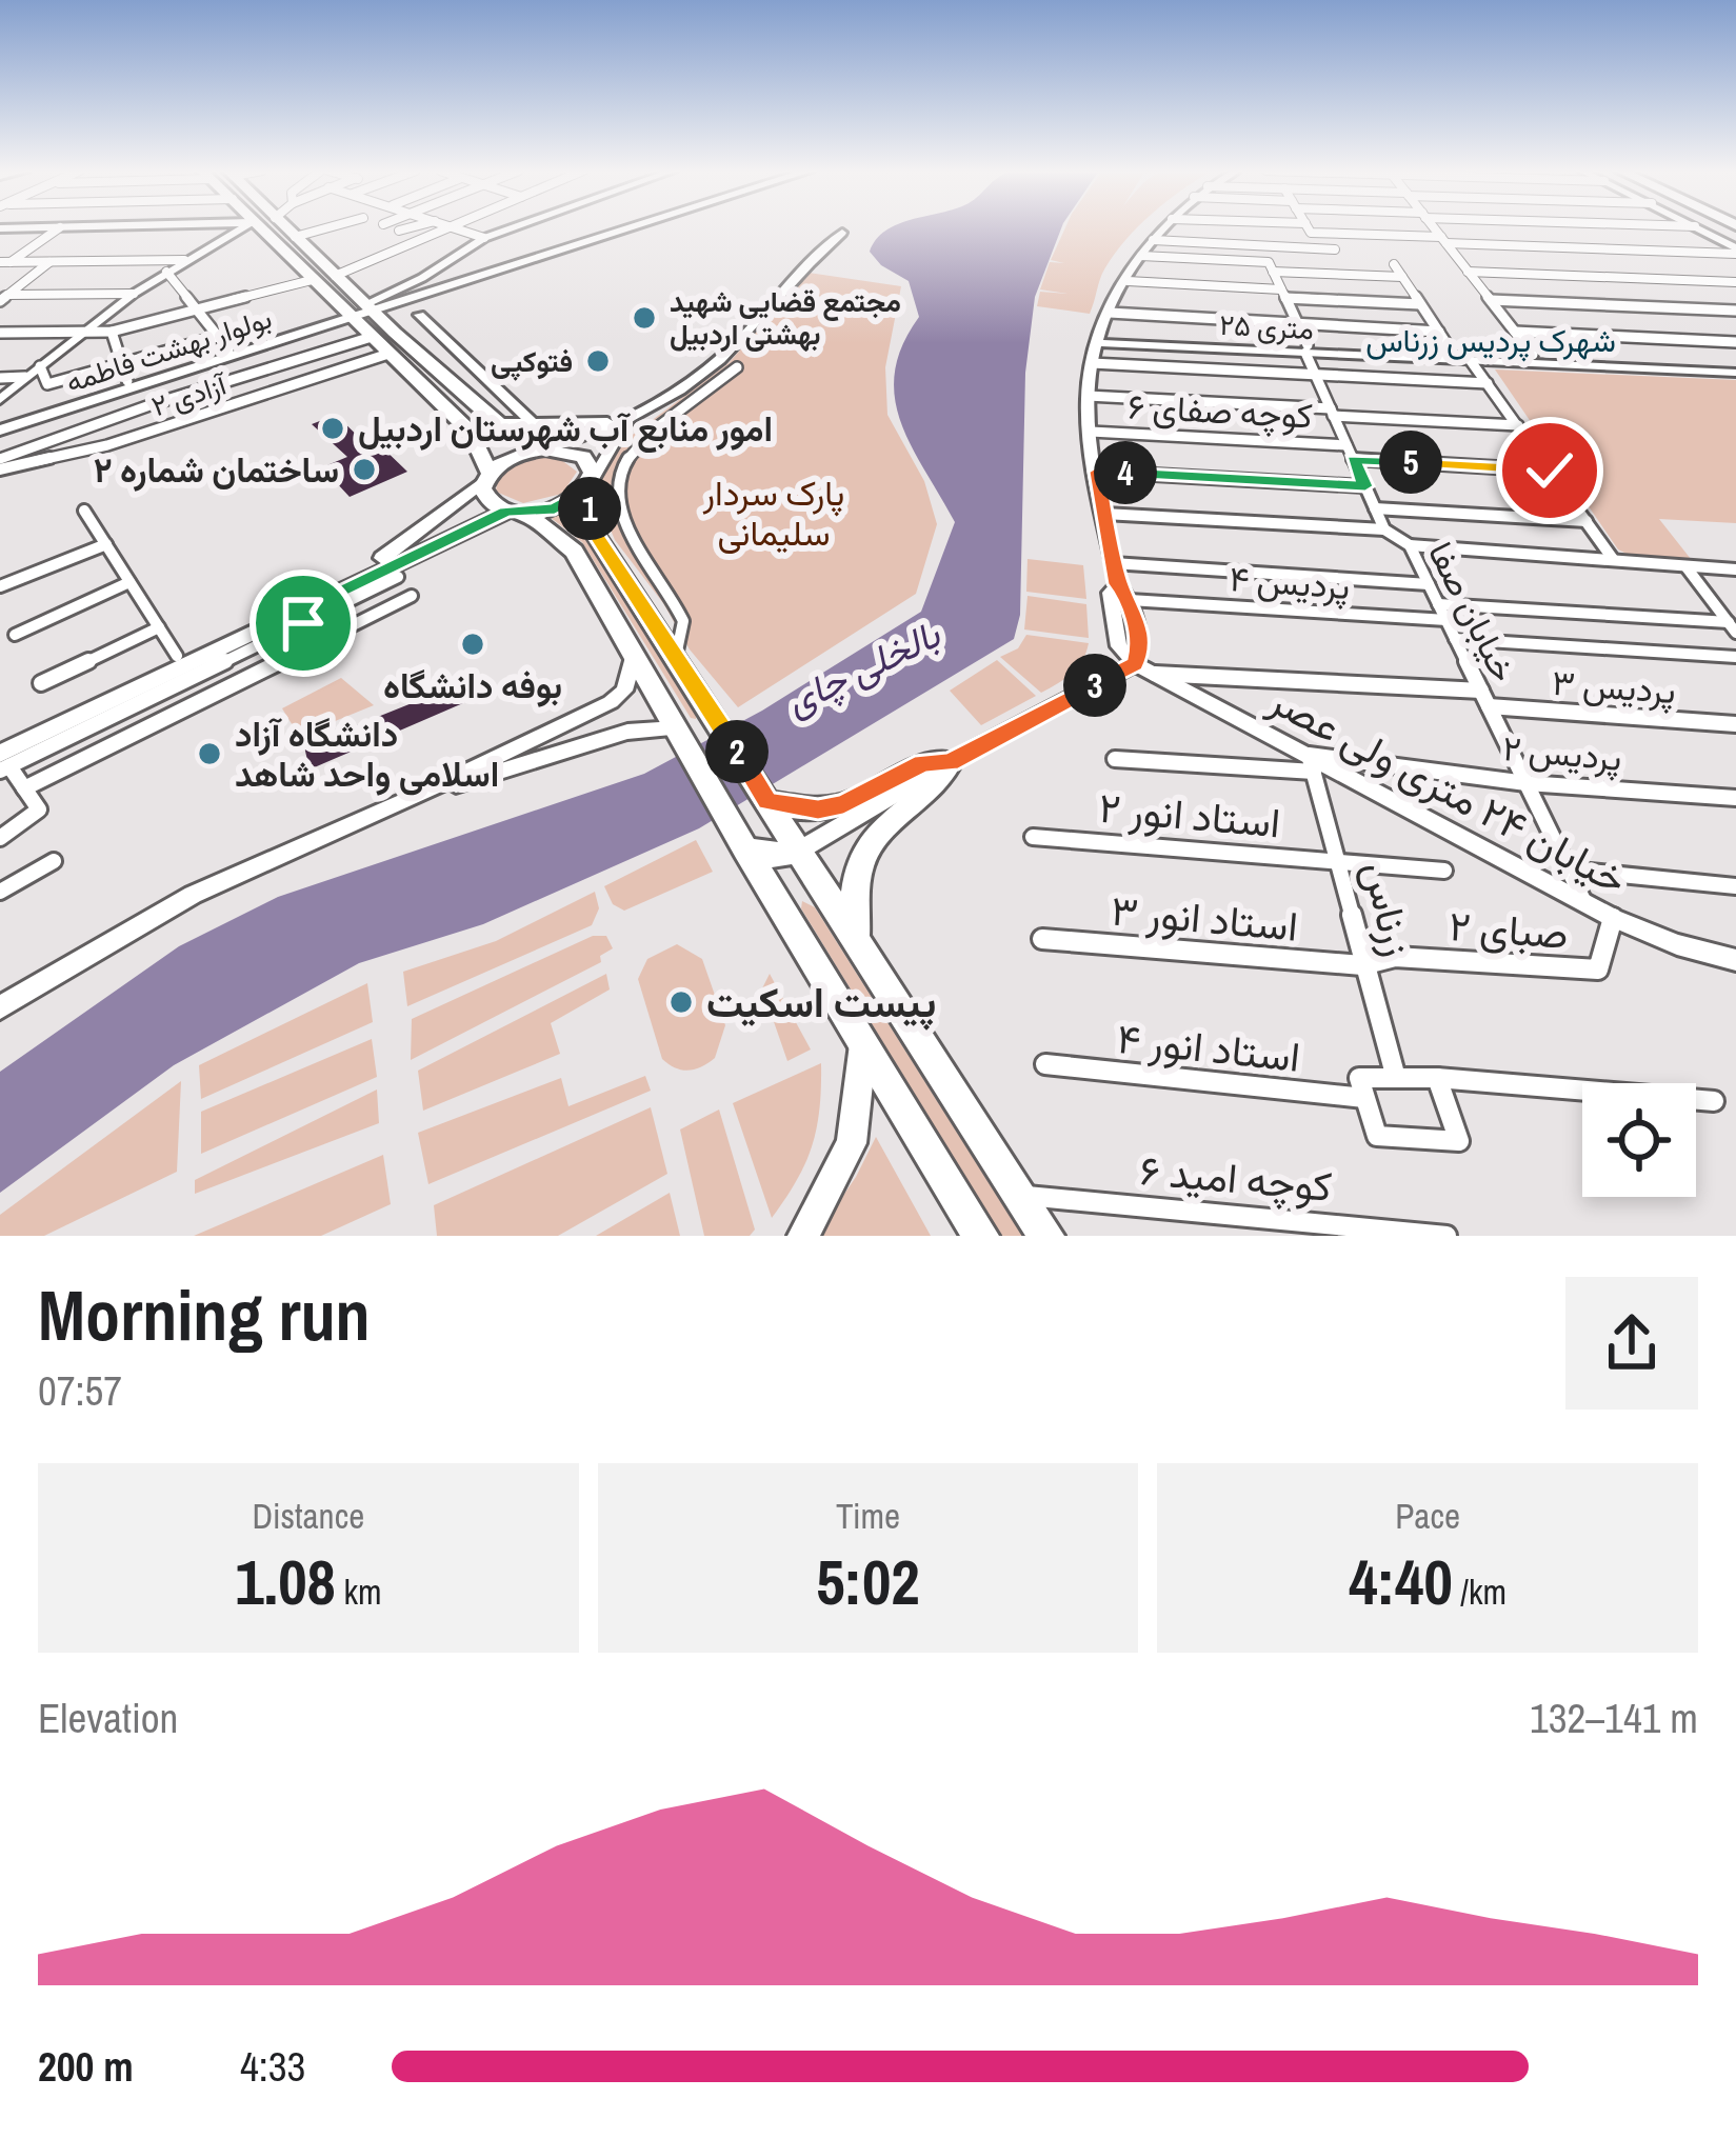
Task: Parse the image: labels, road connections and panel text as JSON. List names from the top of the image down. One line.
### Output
{"streets":{"main road":["بولوار بهشت فاطمه"],"street":["۲۵ متری","آزادی ۲","کوچه صفای ۶","پردیس ۴","خیابان صفا","پردیس ۳","پردیس ۲","خیابان ۲۴ متری ولی عصر","استاد انور ۲","زرناس","استاد انور ۳","صبای ۲","استاد انور ۴","کوچه امید ۶"]},"crossings":[["۲۵ متری","خیابان صفا"],["کوچه صفای ۶","خیابان صفا"],["پردیس ۴","خیابان صفا"],["خیابان صفا","پردیس ۳"],["خیابان صفا","پردیس ۲"],["خیابان صفا","خیابان ۲۴ متری ولی عصر"],["پردیس ۳","خیابان ۲۴ متری ولی عصر"],["پردیس ۲","خیابان ۲۴ متری ولی عصر"],["پردیس ۲","زرناس"],["خیابان ۲۴ متری ولی عصر","زرناس"],["خیابان ۲۴ متری ولی عصر","صبای ۲"],["استاد انور ۲","زرناس"],["زرناس","استاد انور ۳"],["زرناس","صبای ۲"],["استاد انور ۳","صبای ۲"]],"districts":["شهرک پردیس زرناس"],"water":["بالخلی چای"],"parks":["پارک سردار سلیمانی"],"places":["مجتمع قضایی شهید بهشتی اردبیل","فتوکپی","امور منابع آب شهرستان اردبیل","ساختمان شماره ۲","بوفه دانشگاه","دانشگاه آزاد اسلامی واحد شاهد","پیست اسکیت"],"page":{"pins":["5","4","1","3","2"],"heading":["Morning run","07:57"],"stats":[["Distance","1.08 km"],["Time","5:02"],["Pace","4:40 /km"]],"chart":["Elevation","132–141 m"],"list":[{"name":"200 m","note":"4:33"}]}}
